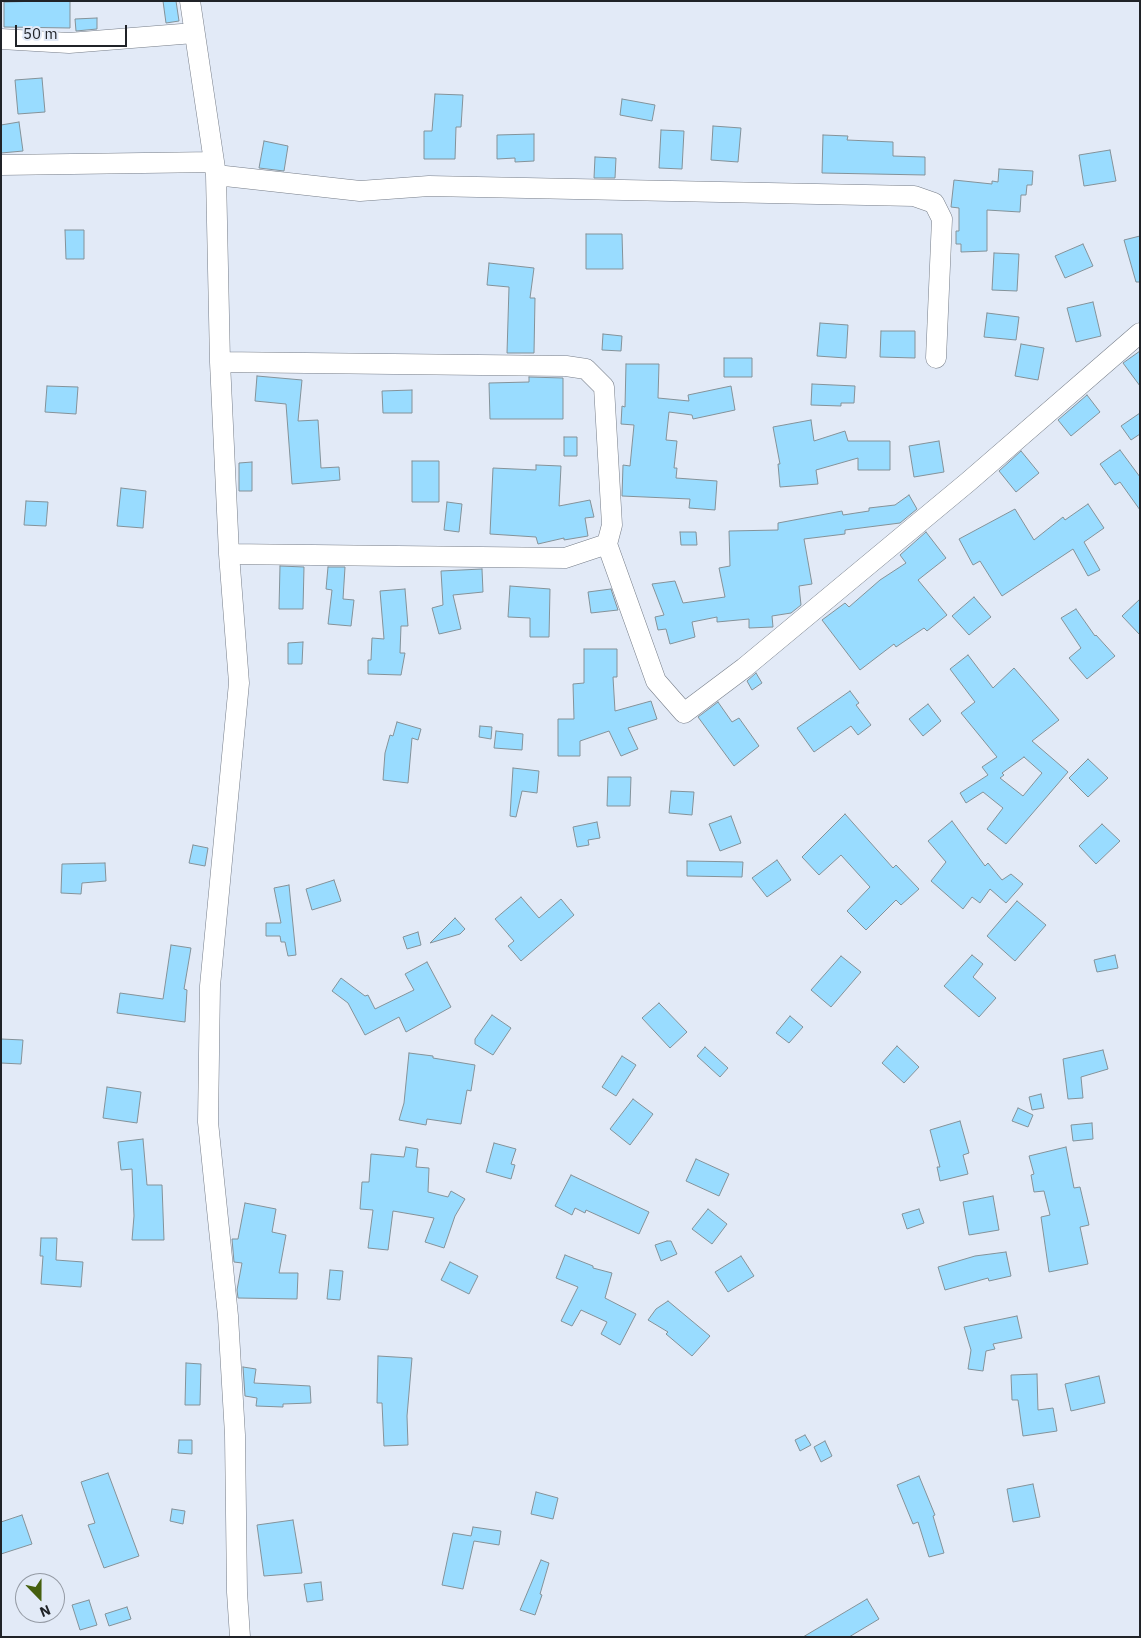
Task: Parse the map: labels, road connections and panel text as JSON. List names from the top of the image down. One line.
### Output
{"scale_bar":"50 m","north":"bottom"}
